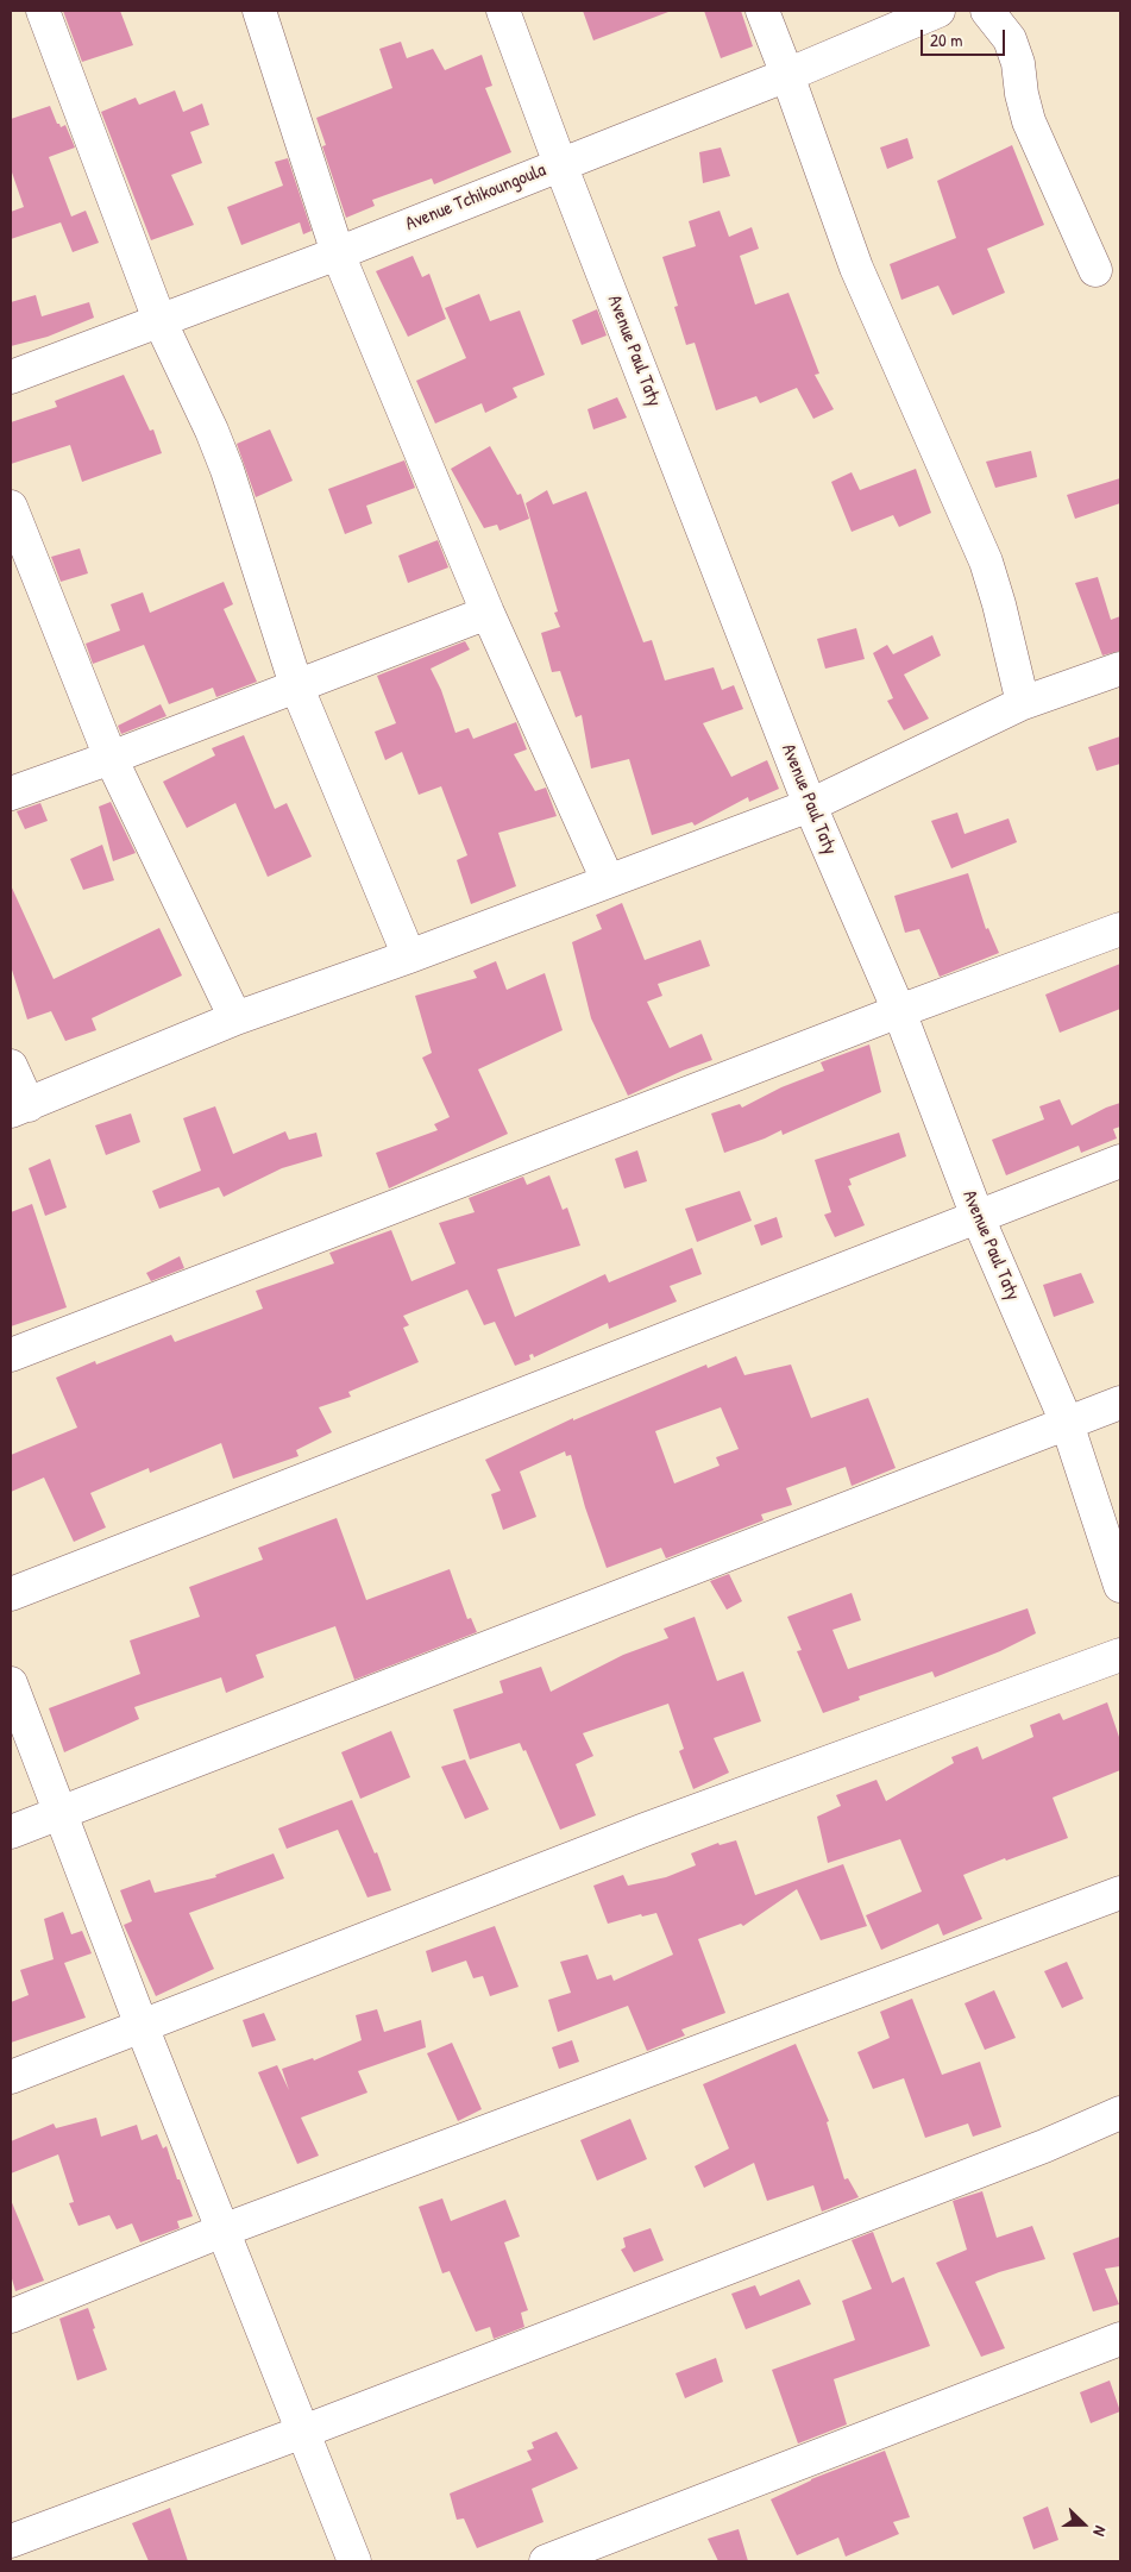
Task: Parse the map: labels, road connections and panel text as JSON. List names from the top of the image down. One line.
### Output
{"streets":{"street":["Avenue Tchikoungoula","Avenue Paul Taty"]},"crossings":[["Avenue Tchikoungoula","Avenue Paul Taty"]],"scale_bar":"20 m","north":"right"}
